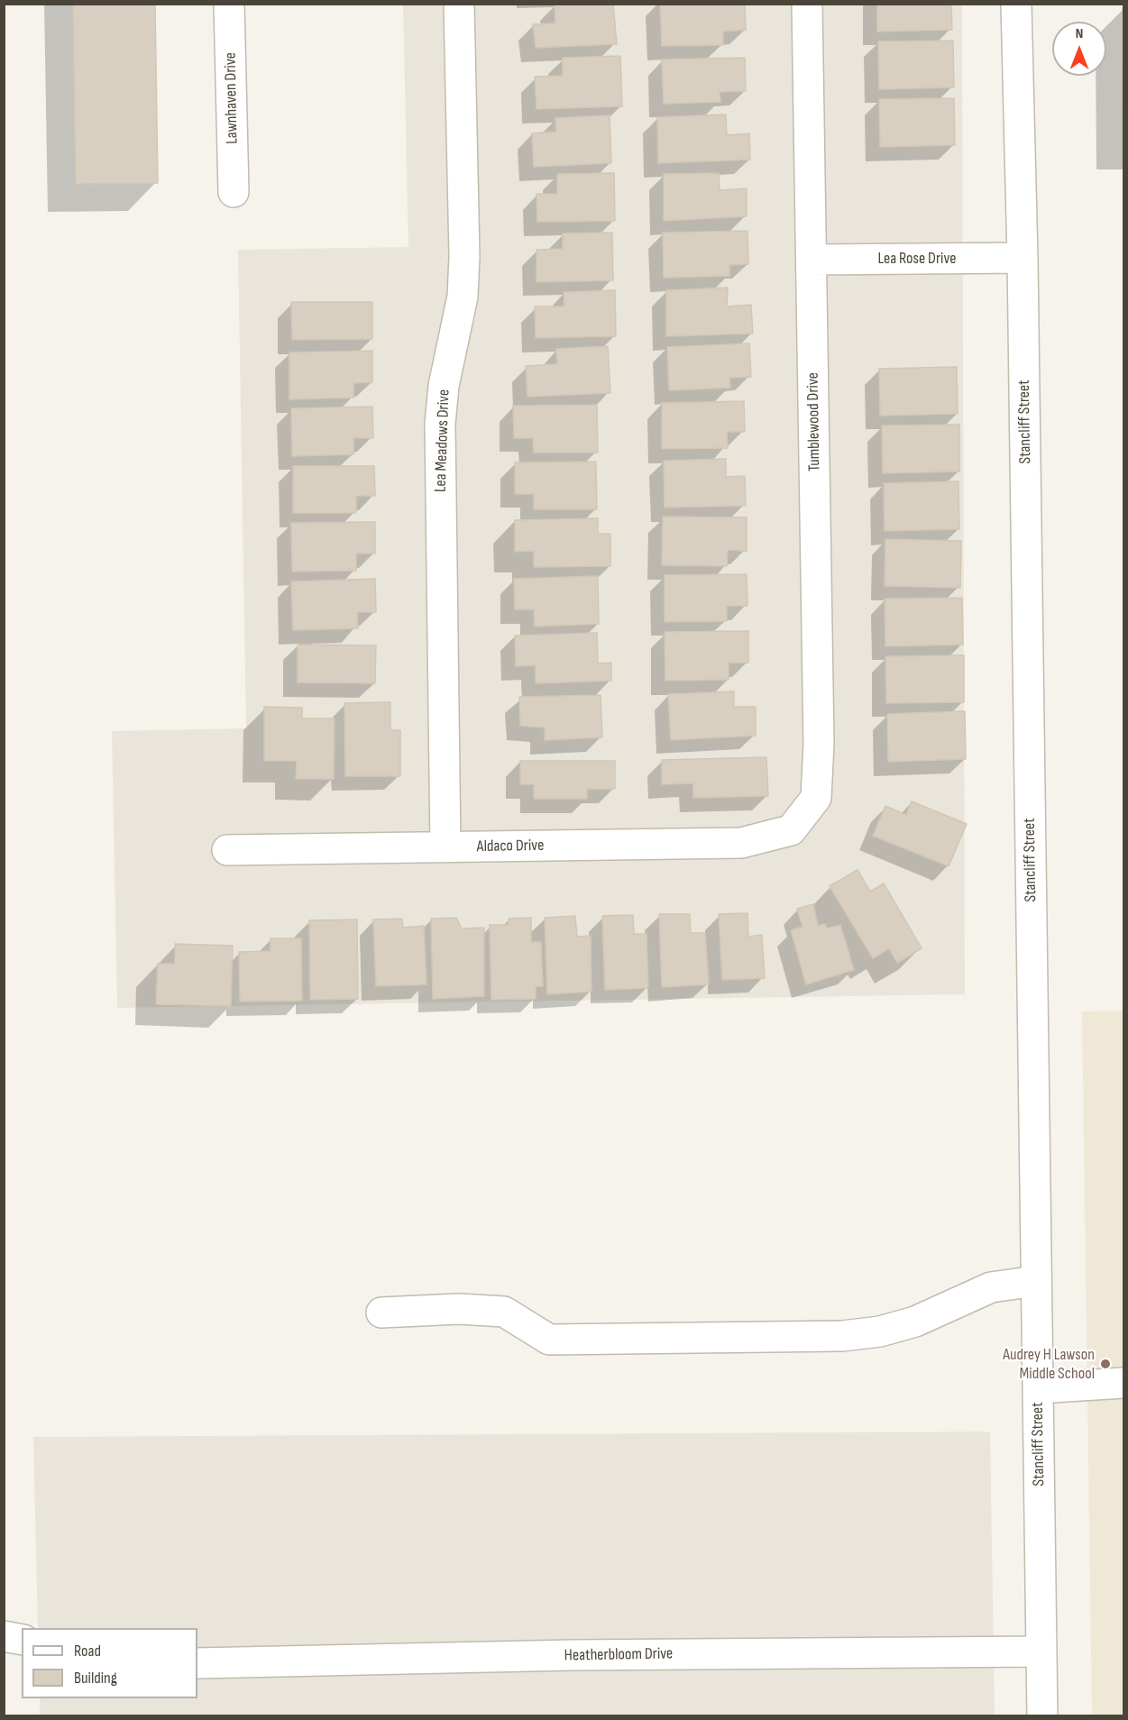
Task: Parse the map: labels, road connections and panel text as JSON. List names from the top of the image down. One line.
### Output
{"streets":{"street":["Lawnhaven Drive","Lea Rose Drive","Tumblewood Drive","Stancliff Street","Lea Meadows Drive","Aldaco Drive","Heatherbloom Drive"]},"crossings":[["Lea Rose Drive","Tumblewood Drive"],["Lea Rose Drive","Stancliff Street"],["Tumblewood Drive","Aldaco Drive"],["Stancliff Street","Heatherbloom Drive"],["Lea Meadows Drive","Aldaco Drive"]],"places":["Audrey H Lawson Middle School"],"legend":["Road","Building"],"north":"top"}
